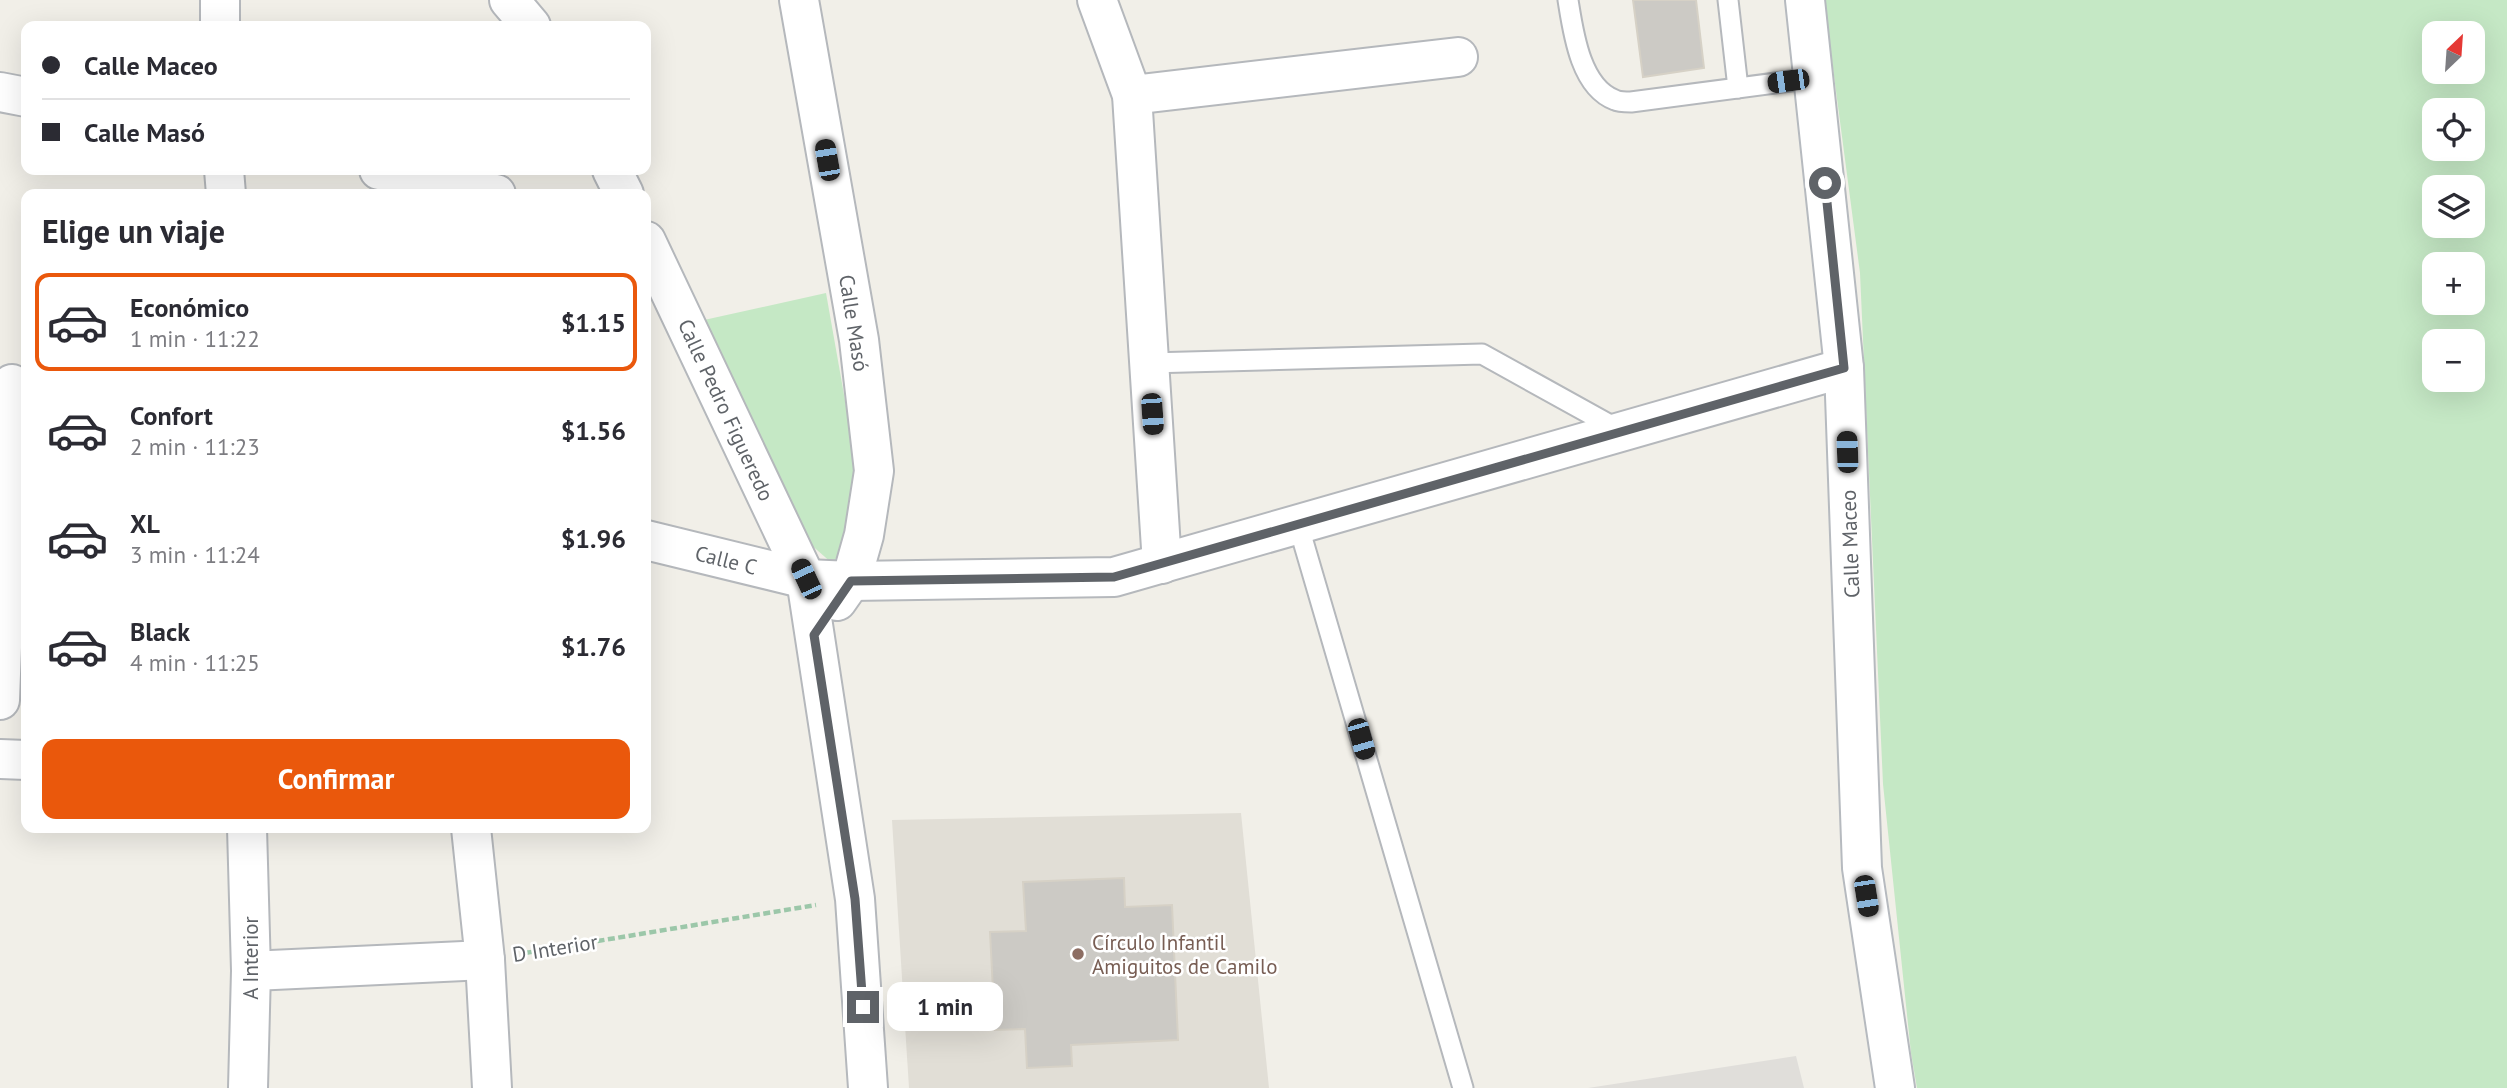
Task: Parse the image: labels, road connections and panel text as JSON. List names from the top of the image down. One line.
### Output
{"streets":{"street":["Calle Masó","Calle Pedro Figueredo","Calle Maceo","Calle C","D Interior","A Interior"]},"crossings":[["Calle Masó","Calle C"],["Calle Pedro Figueredo","Calle C"],["Calle Maceo","Calle C"],["D Interior","A Interior"]],"places":["Círculo Infantil Amiguitos de Camilo"],"north":"top right","page":{"map_buttons":["+","−"],"banner":["Calle Maceo","Calle Masó"],"heading":"Elige un viaje","list":[{"name":"Económico","note":"1 min · 11:22","value":"$1.15"},{"name":"Confort","note":"2 min · 11:23","value":"$1.56"},{"name":"XL","note":"3 min · 11:24","value":"$1.96"},{"name":"Black","note":"4 min · 11:25","value":"$1.76"}],"buttons":"Confirmar","bubble":"1 min"}}
